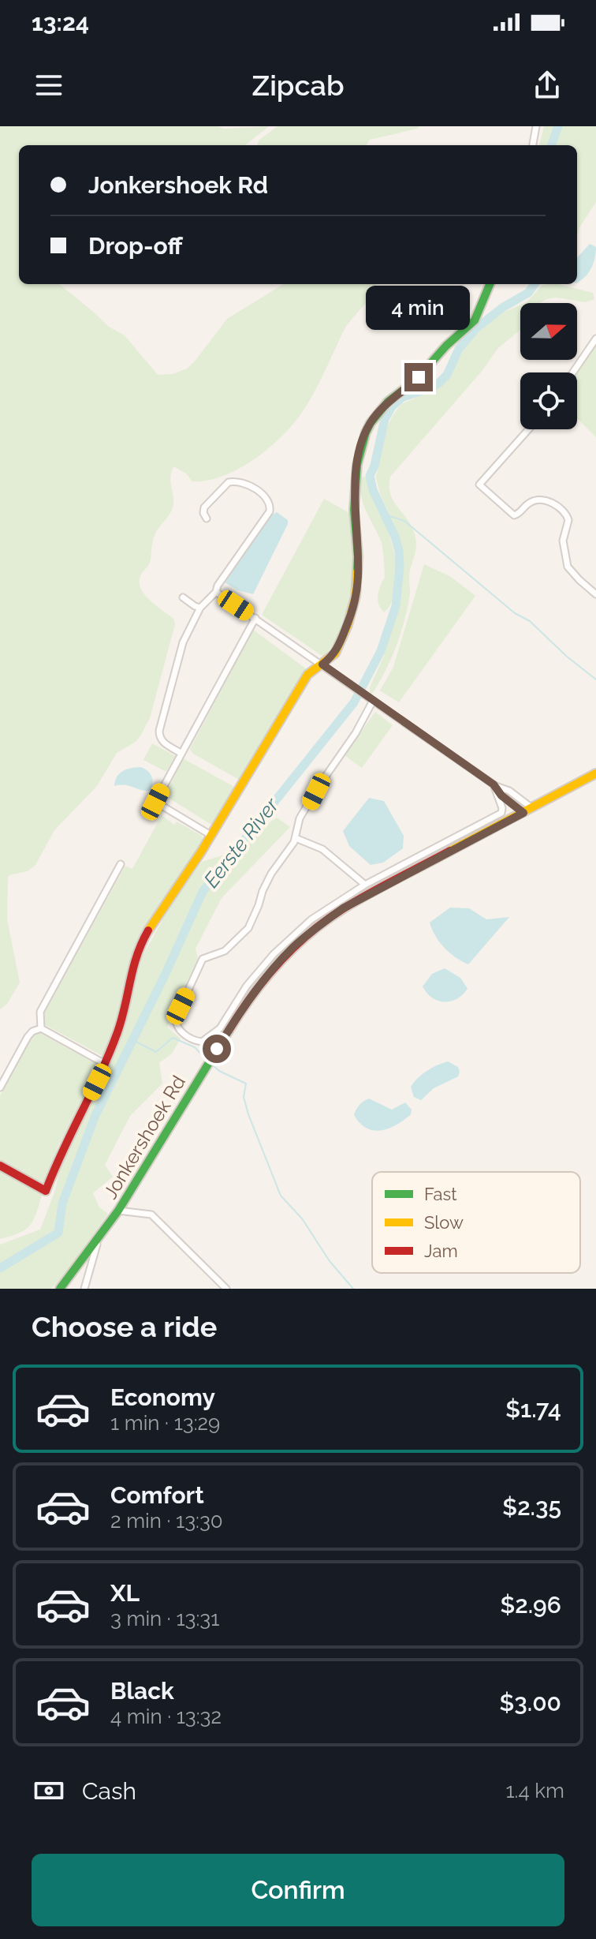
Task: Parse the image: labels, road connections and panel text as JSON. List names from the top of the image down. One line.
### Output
{"streets":{"street":["Jonkershoek Rd"]},"water":["Eerste River"],"legend":["Fast","Slow","Jam"],"north":"right","page":{"status":"13:24","header":"Zipcab","banner":["Jonkershoek Rd","Drop-off"],"bubble":"4 min","heading":"Choose a ride","list":[{"name":"Economy","note":"1 min · 13:29","value":"$1.74"},{"name":"Comfort","note":"2 min · 13:30","value":"$2.35"},{"name":"XL","note":"3 min · 13:31","value":"$2.96"},{"name":"Black","note":"4 min · 13:32","value":"$3.00"}],"pay":["Cash","1.4 km"],"buttons":"Confirm"}}
